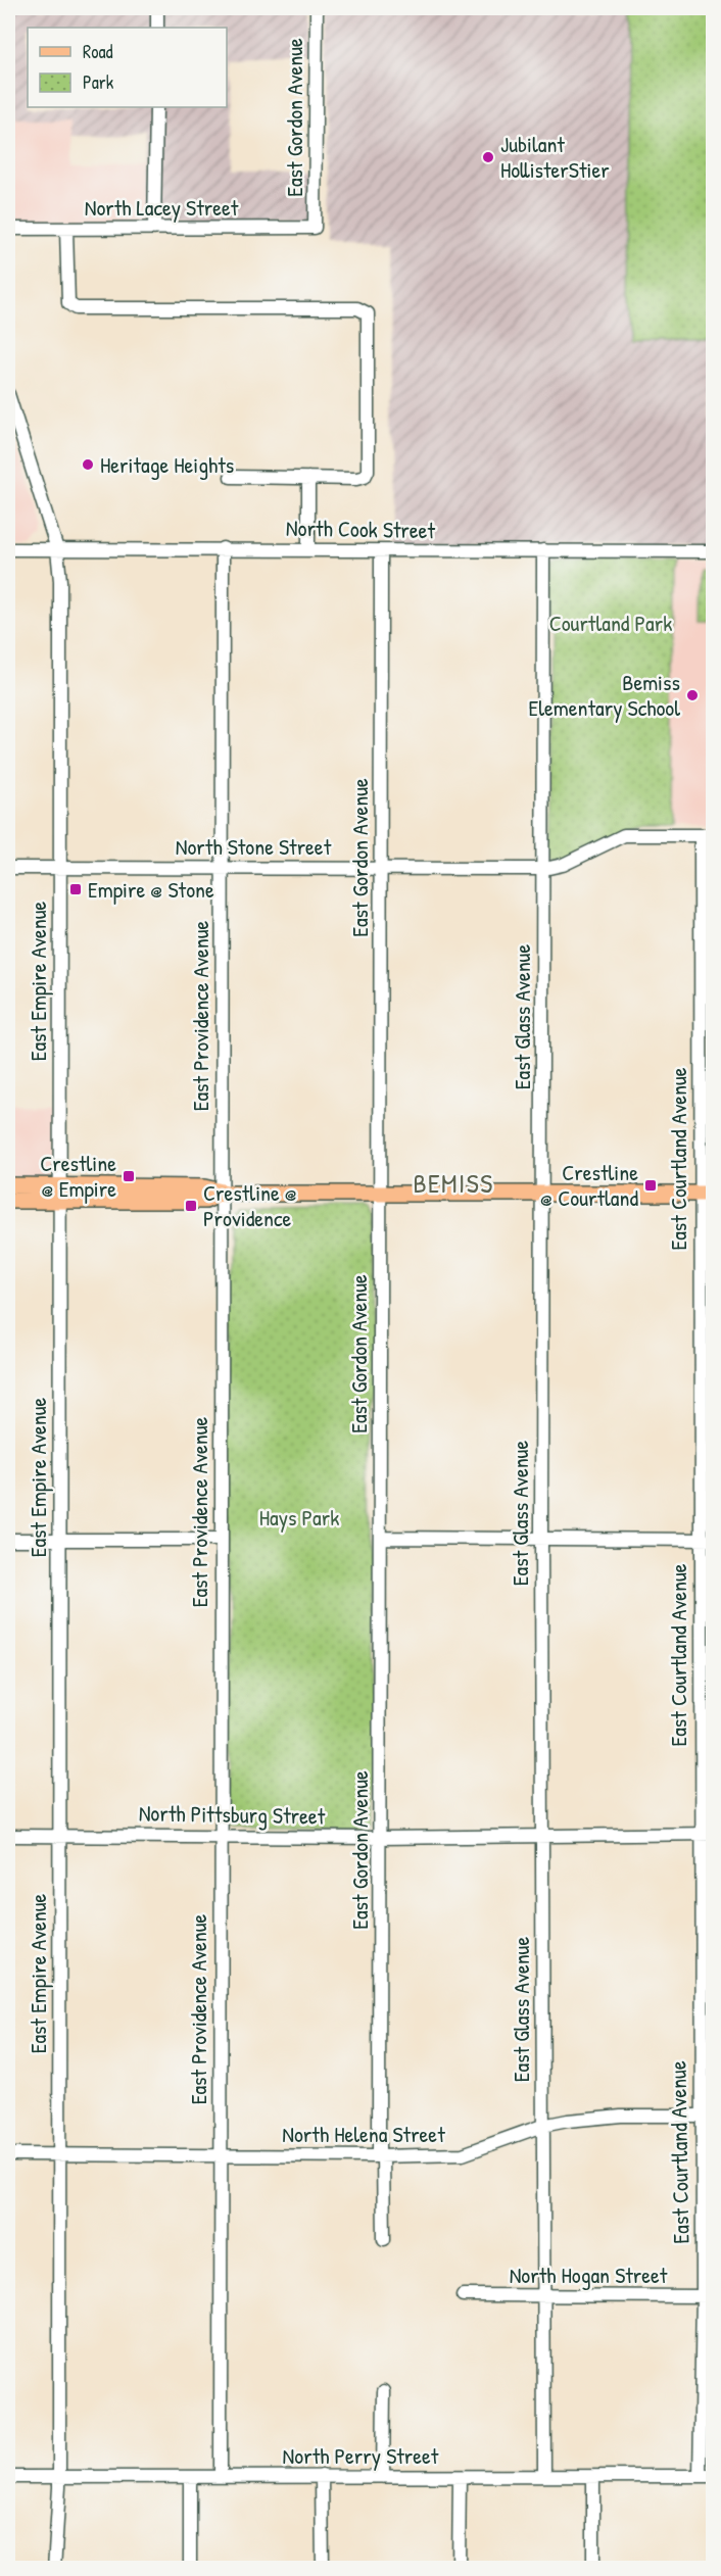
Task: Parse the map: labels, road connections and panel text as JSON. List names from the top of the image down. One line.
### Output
{"streets":{"street":["East Gordon Avenue","North Lacey Street","North Cook Street","North Stone Street","East Empire Avenue","East Providence Avenue","East Glass Avenue","East Courtland Avenue","North Pittsburg Street","North Helena Street","North Hogan Street","North Perry Street"]},"crossings":[["East Gordon Avenue","North Lacey Street"],["East Gordon Avenue","North Cook Street"],["East Gordon Avenue","North Stone Street"],["East Gordon Avenue","North Pittsburg Street"],["East Gordon Avenue","North Helena Street"],["North Cook Street","East Empire Avenue"],["North Cook Street","East Providence Avenue"],["North Cook Street","East Glass Avenue"],["North Stone Street","East Empire Avenue"],["North Stone Street","East Providence Avenue"],["North Stone Street","East Glass Avenue"],["North Stone Street","East Courtland Avenue"],["East Empire Avenue","North Pittsburg Street"],["East Empire Avenue","North Helena Street"],["East Empire Avenue","North Perry Street"],["East Providence Avenue","North Pittsburg Street"],["East Providence Avenue","North Helena Street"],["East Providence Avenue","North Perry Street"],["East Glass Avenue","North Pittsburg Street"],["East Glass Avenue","North Helena Street"],["East Glass Avenue","North Hogan Street"],["East Glass Avenue","North Perry Street"],["East Courtland Avenue","North Pittsburg Street"],["East Courtland Avenue","North Helena Street"],["East Courtland Avenue","North Hogan Street"],["East Courtland Avenue","North Perry Street"]],"districts":["BEMISS"],"parks":["Courtland Park","Hays Park"],"places":{"other":["Jubilant HollisterStier","Heritage Heights","Bemiss Elementary School"],"transit":["Empire @ Stone","Crestline @ Empire","Crestline @ Courtland","Crestline @ Providence"]},"legend":["Road","Park"]}
